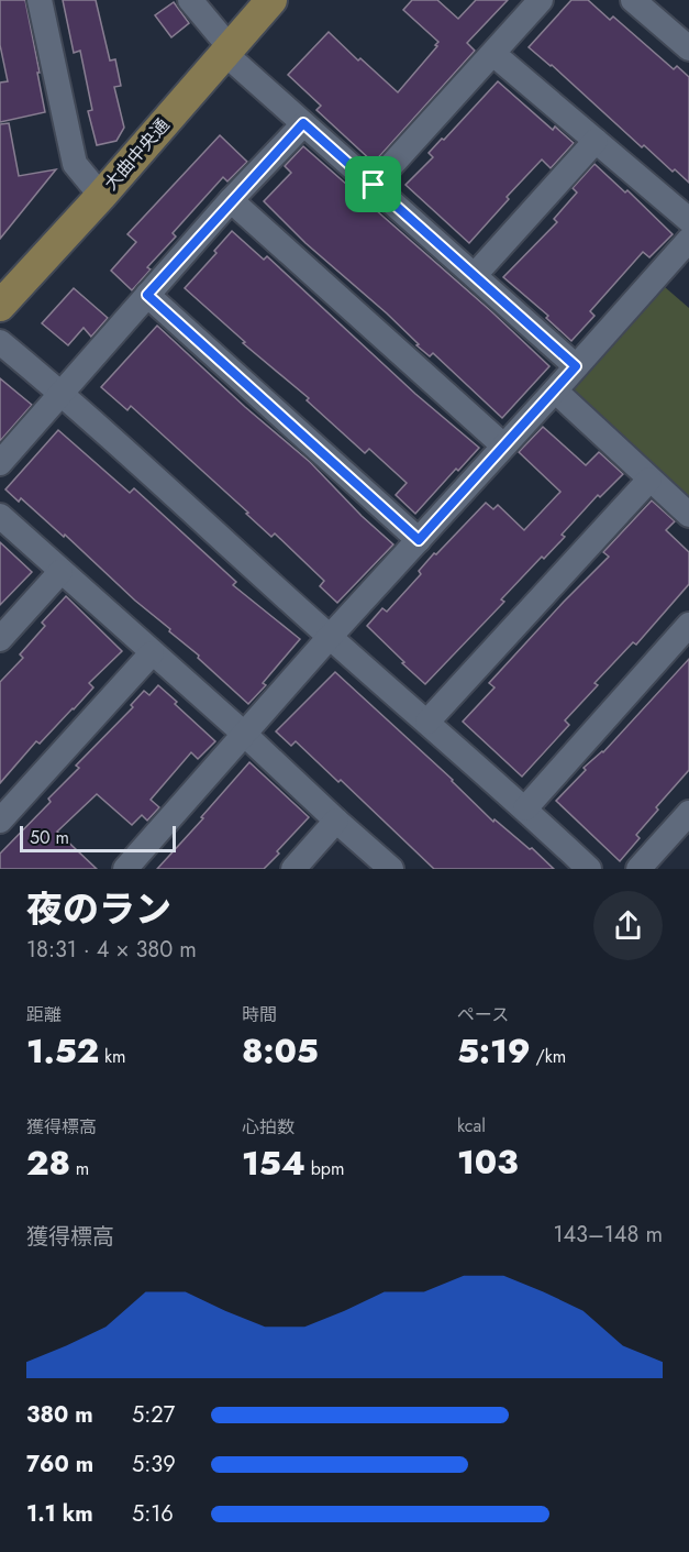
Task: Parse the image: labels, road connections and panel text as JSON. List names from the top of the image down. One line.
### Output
{"streets":{"main road":["大曲中央通"]},"scale_bar":"50 m","page":{"scale":"50 m","heading":["夜のラン","18:31 · 4 × 380 m"],"stats":[["距離","1.52 km"],["時間","8:05"],["ペース","5:19 /km"],["獲得標高","28 m"],["心拍数","154 bpm"],["kcal","103"]],"chart":["獲得標高","143–148 m"],"list":[{"name":"380 m","note":"5:27"},{"name":"760 m","note":"5:39"},{"name":"1.1 km","note":"5:16"}]}}
